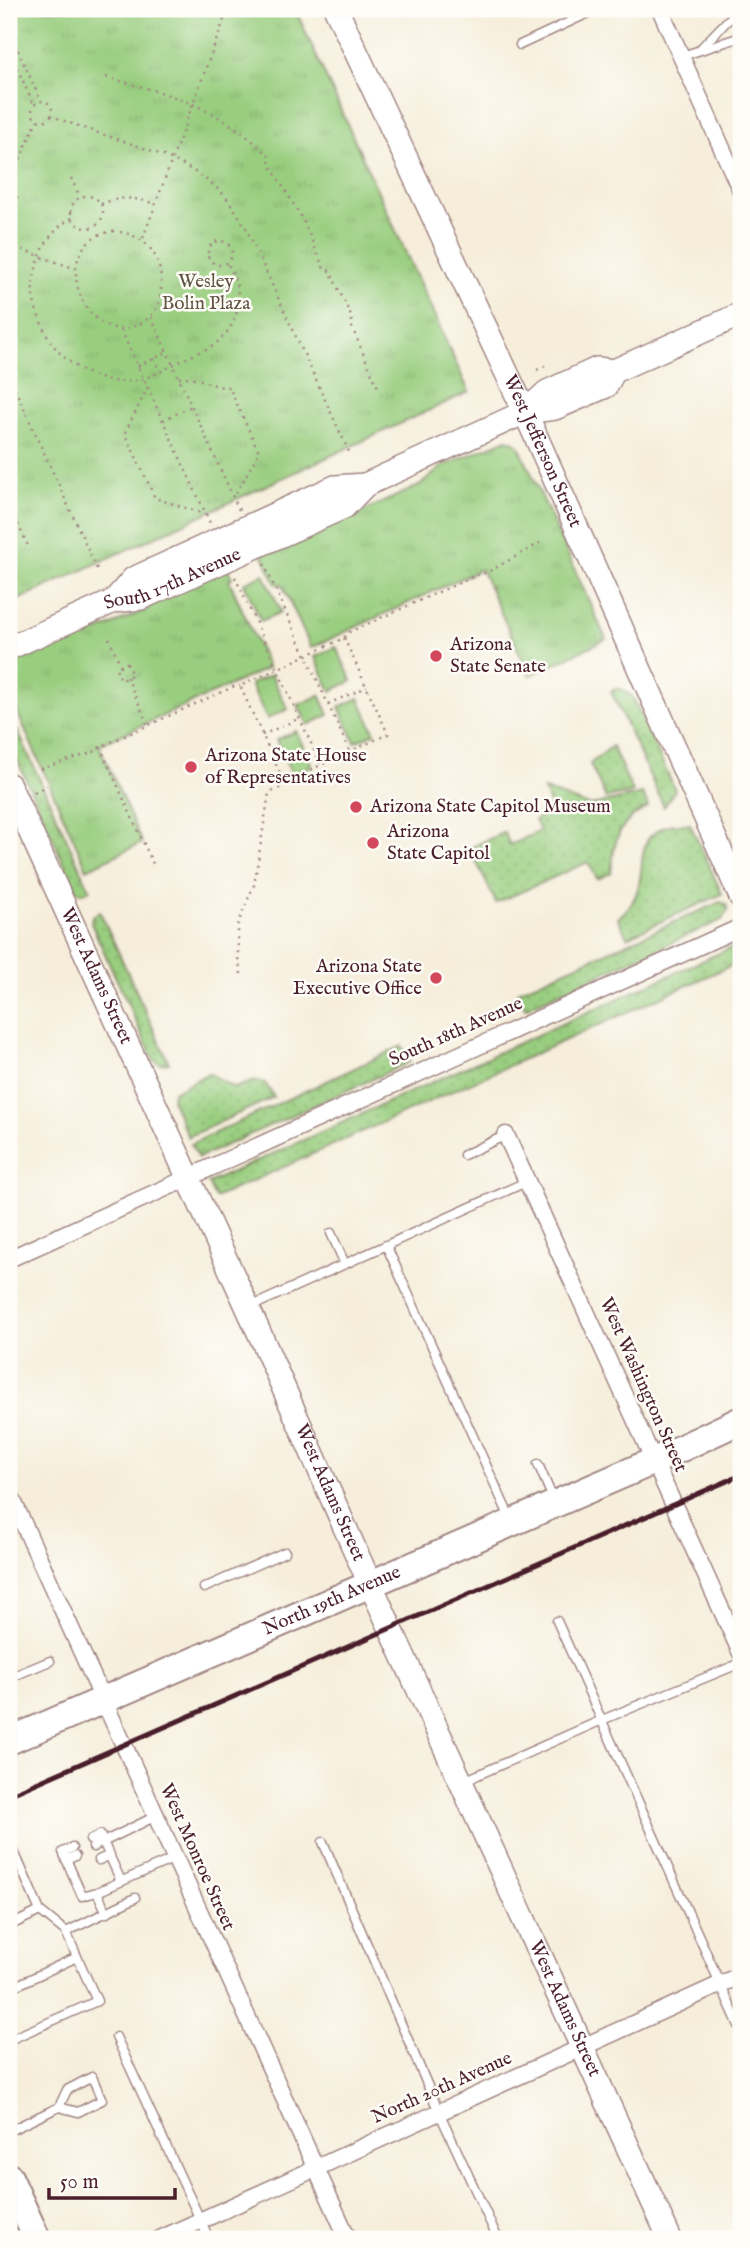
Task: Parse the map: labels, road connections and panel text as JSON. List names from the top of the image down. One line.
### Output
{"streets":{"main road":["West Jefferson Street","South 17th Avenue","West Adams Street","North 19th Avenue"],"street":["South 18th Avenue","West Washington Street","West Monroe Street","North 20th Avenue"]},"crossings":[["West Jefferson Street","South 17th Avenue"],["West Adams Street","South 18th Avenue"],["West Adams Street","North 19th Avenue"],["West Adams Street","North 20th Avenue"],["West Washington Street","North 19th Avenue"],["North 19th Avenue","West Monroe Street"],["West Monroe Street","North 20th Avenue"]],"parks":["Wesley Bolin Plaza"],"places":["Arizona State Senate","Arizona State House of Representatives","Arizona State Capitol Museum","Arizona State Capitol","Arizona State Executive Office"],"scale_bar":"50 m"}
